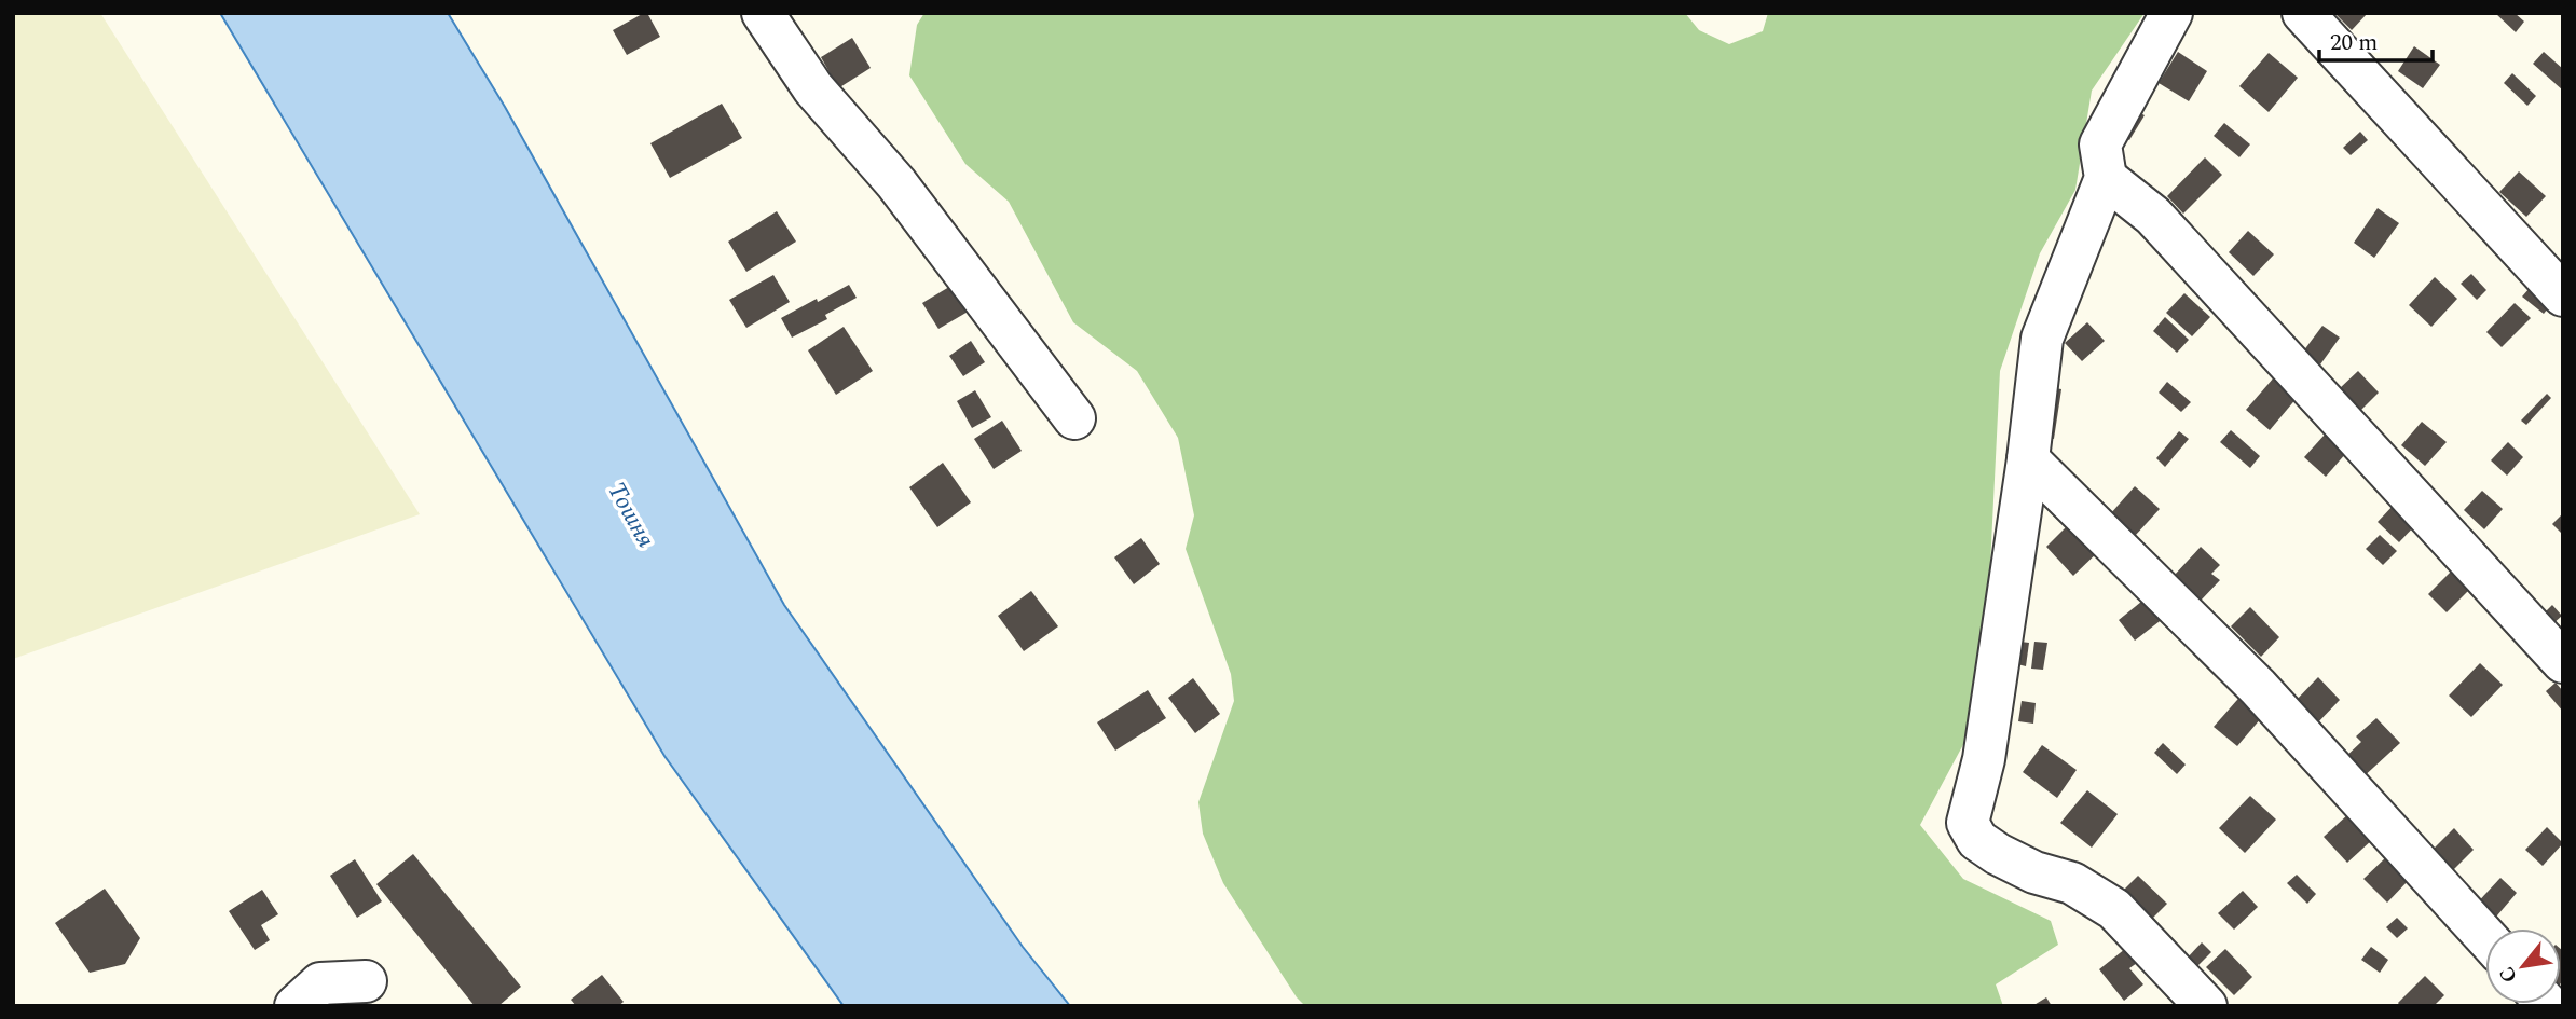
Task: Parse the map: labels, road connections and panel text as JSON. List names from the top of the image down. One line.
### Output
{"water":["Тошня"],"scale_bar":"20 m","north":"bottom left"}
